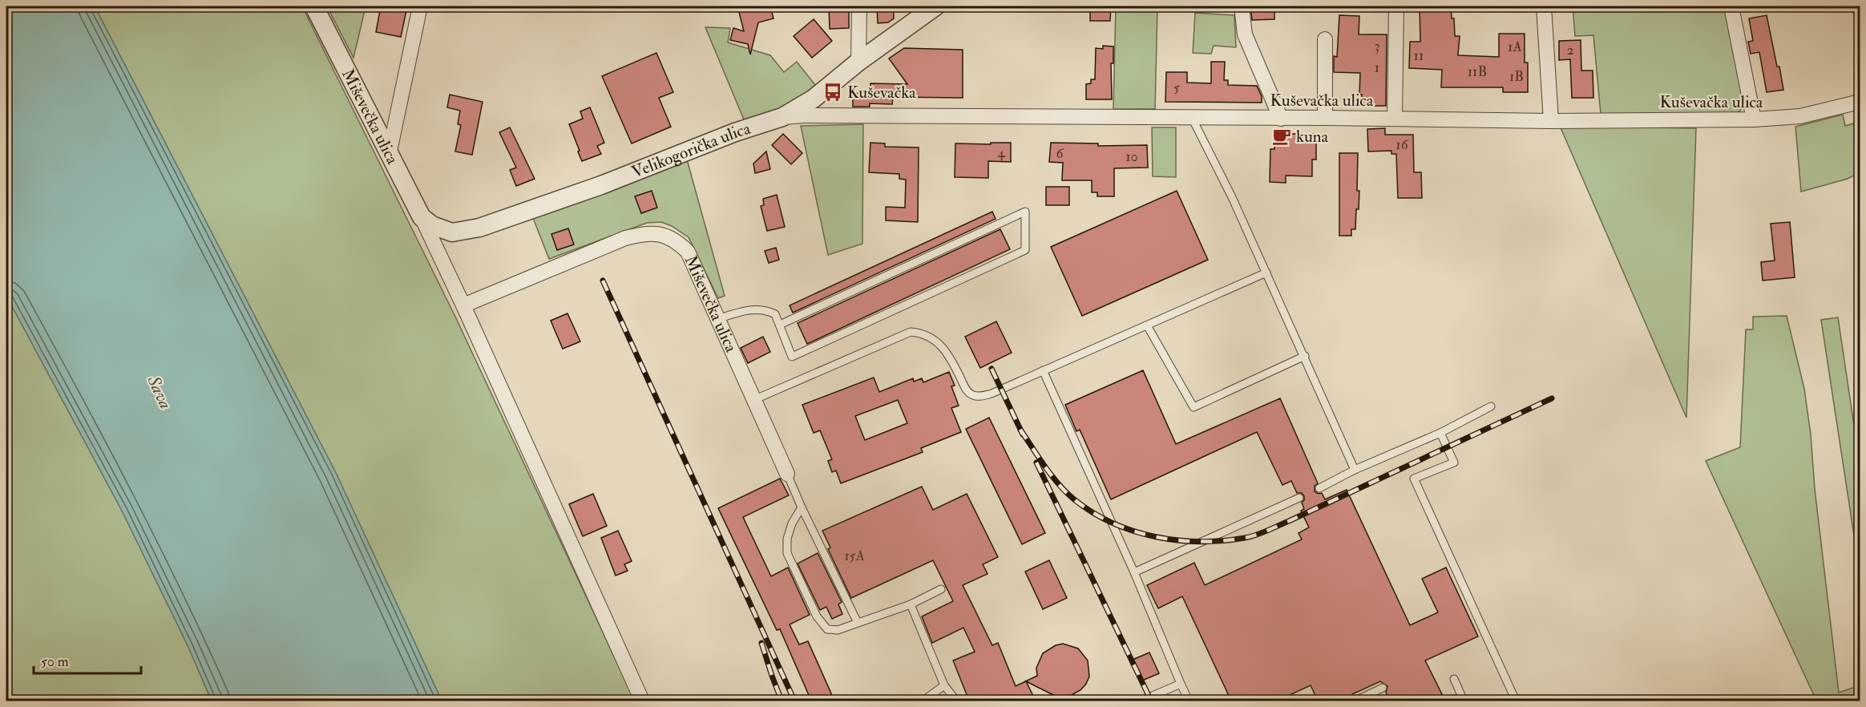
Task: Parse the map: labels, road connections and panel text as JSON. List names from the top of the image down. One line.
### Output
{"streets":{"street":["Kuševačka ulica","Miševečka ulica","Velikogorička ulica"]},"crossings":[["Kuševačka ulica","Velikogorička ulica"],["Miševečka ulica","Velikogorička ulica"]],"water":["Sava"],"places":{"bus stop":["Kuševačka"],"cafe":["kuna"]},"house_numbers":["3","1A","2","11","1","11B","1B","5","16","4","6","10","15A"],"scale_bar":"50 m"}
